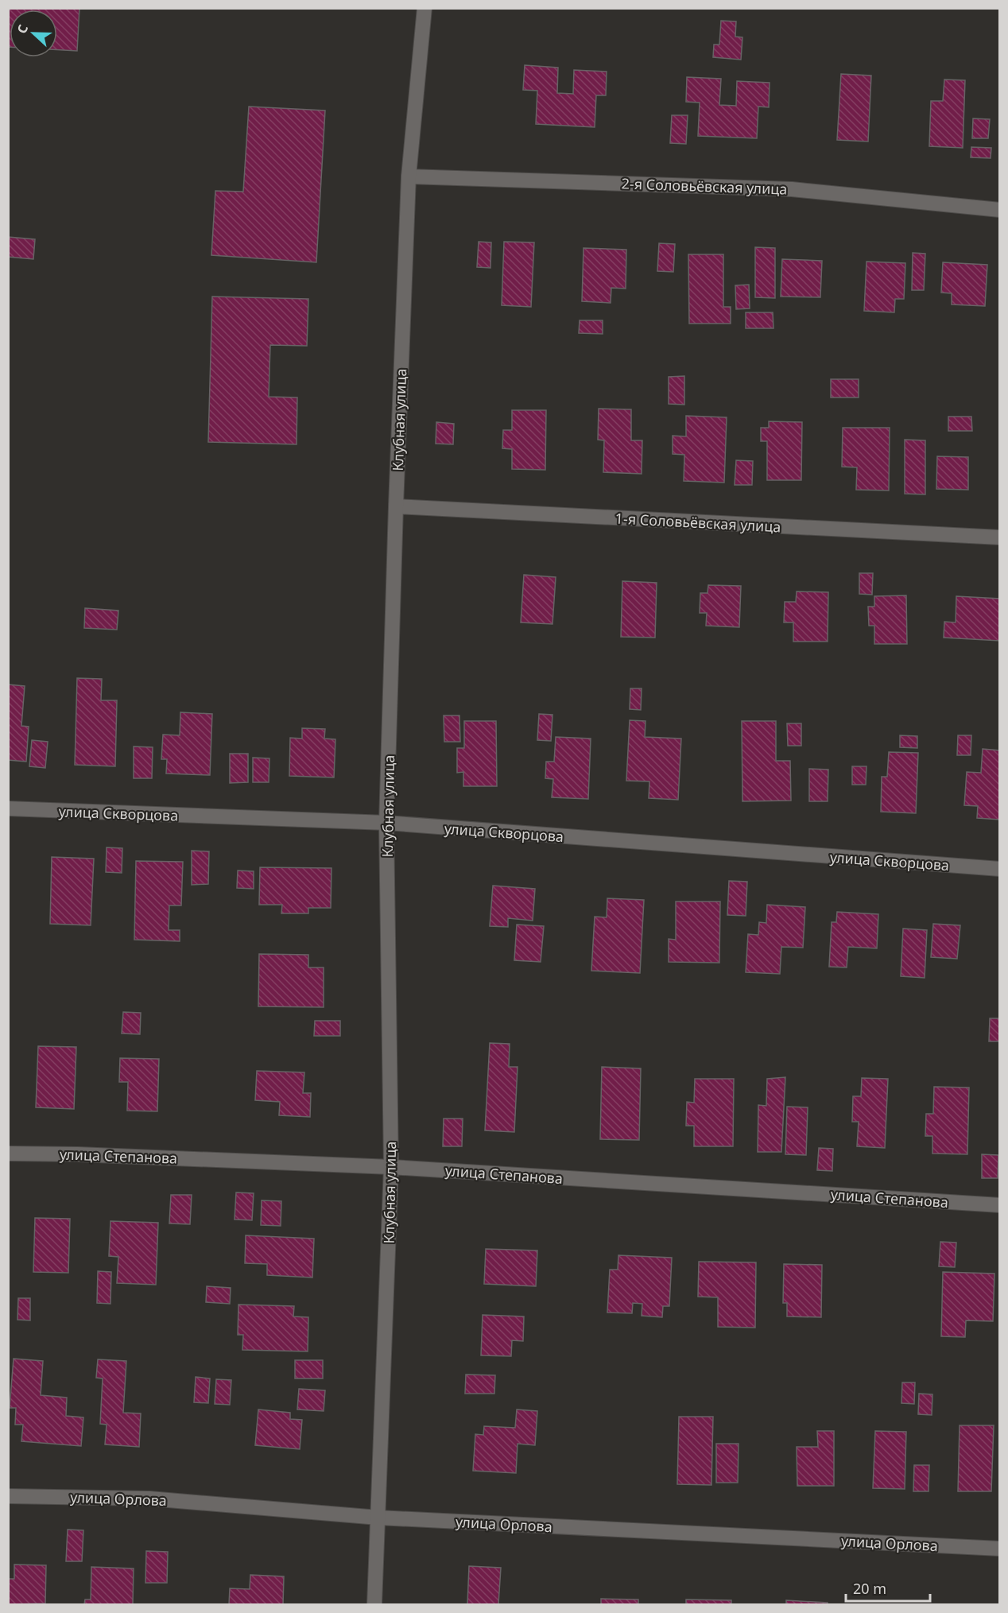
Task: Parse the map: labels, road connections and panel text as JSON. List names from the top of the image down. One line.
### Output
{"streets":{"street":["2-я Соловьёвская улица","Клубная улица","1-я Соловьёвская улица","улица Скворцова","улица Степанова","улица Орлова"]},"crossings":[["2-я Соловьёвская улица","Клубная улица"],["Клубная улица","1-я Соловьёвская улица"],["Клубная улица","улица Скворцова"],["Клубная улица","улица Степанова"],["Клубная улица","улица Орлова"]],"scale_bar":"20 m","north":"left"}
